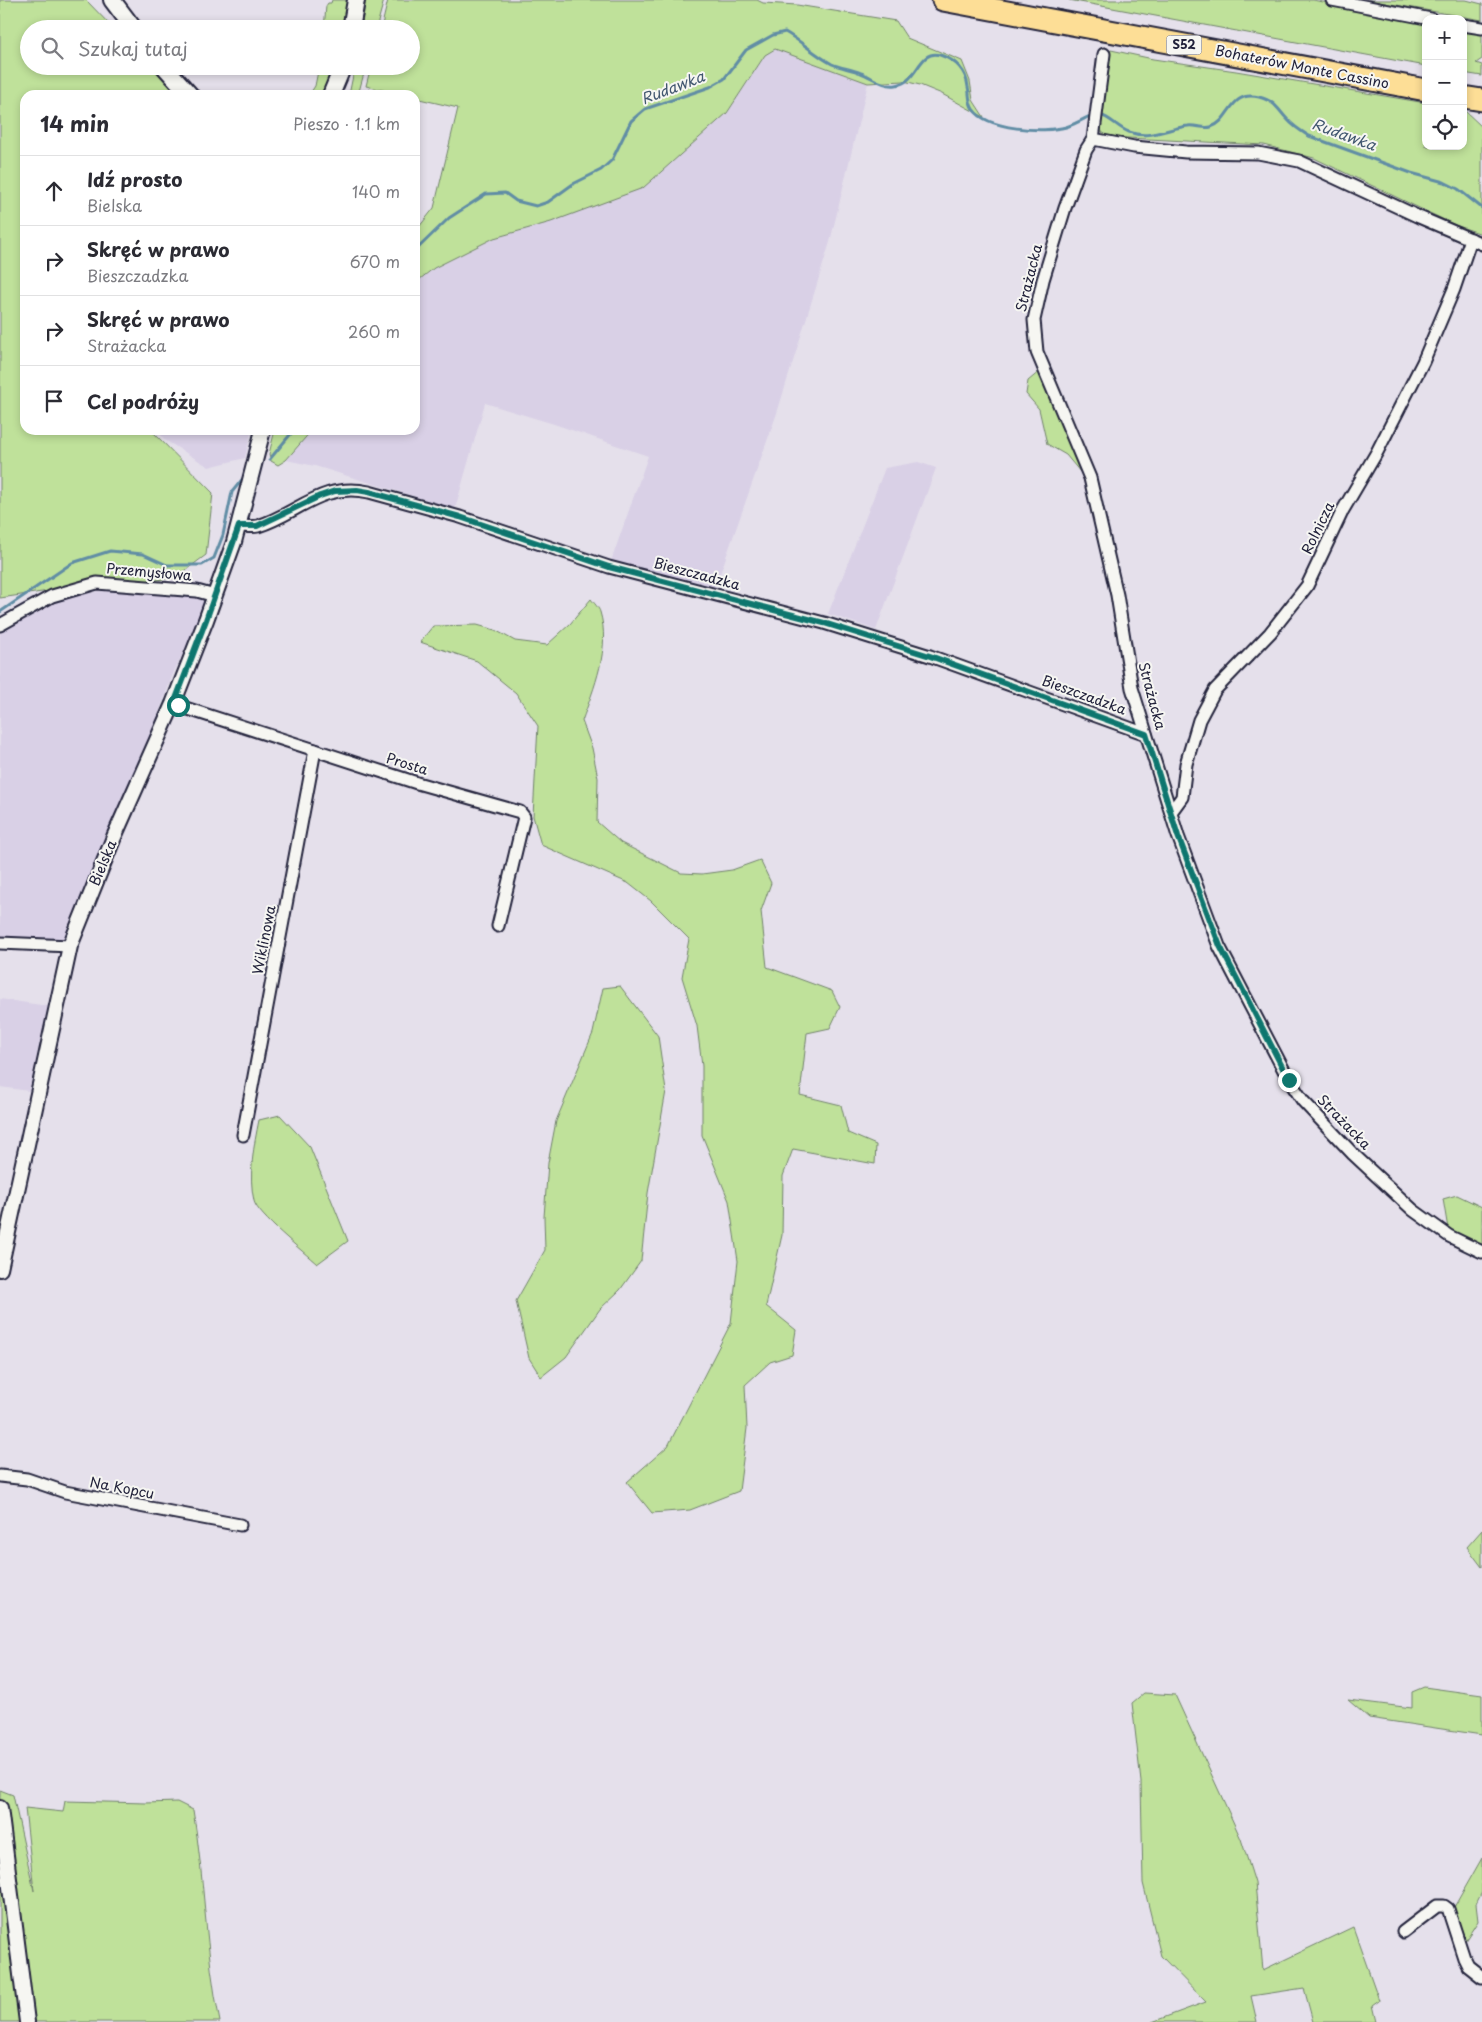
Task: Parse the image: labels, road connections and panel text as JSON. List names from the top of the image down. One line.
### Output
{"streets":{"highway":["S52","Bohaterów Monte Cassino"],"street":["Strażacka","Rolnicza","Przemysłowa","Bieszczadzka","Prosta","Bielska","Wiklinowa","Na Kopcu"]},"crossings":[["Strażacka","Rolnicza"],["Strażacka","Bieszczadzka"],["Przemysłowa","Bielska"],["Bieszczadzka","Bielska"],["Prosta","Bielska"],["Prosta","Wiklinowa"]],"water":["Rudawka"],"page":{"map_buttons":["+","−"],"search":"Szukaj tutaj","heading":["14 min","Pieszo · 1.1 km"],"list":[["Idź prosto","Bielska","140 m"],["Skręć w prawo","Bieszczadzka","670 m"],["Skręć w prawo","Strażacka","260 m"],"Cel podróży"]}}
